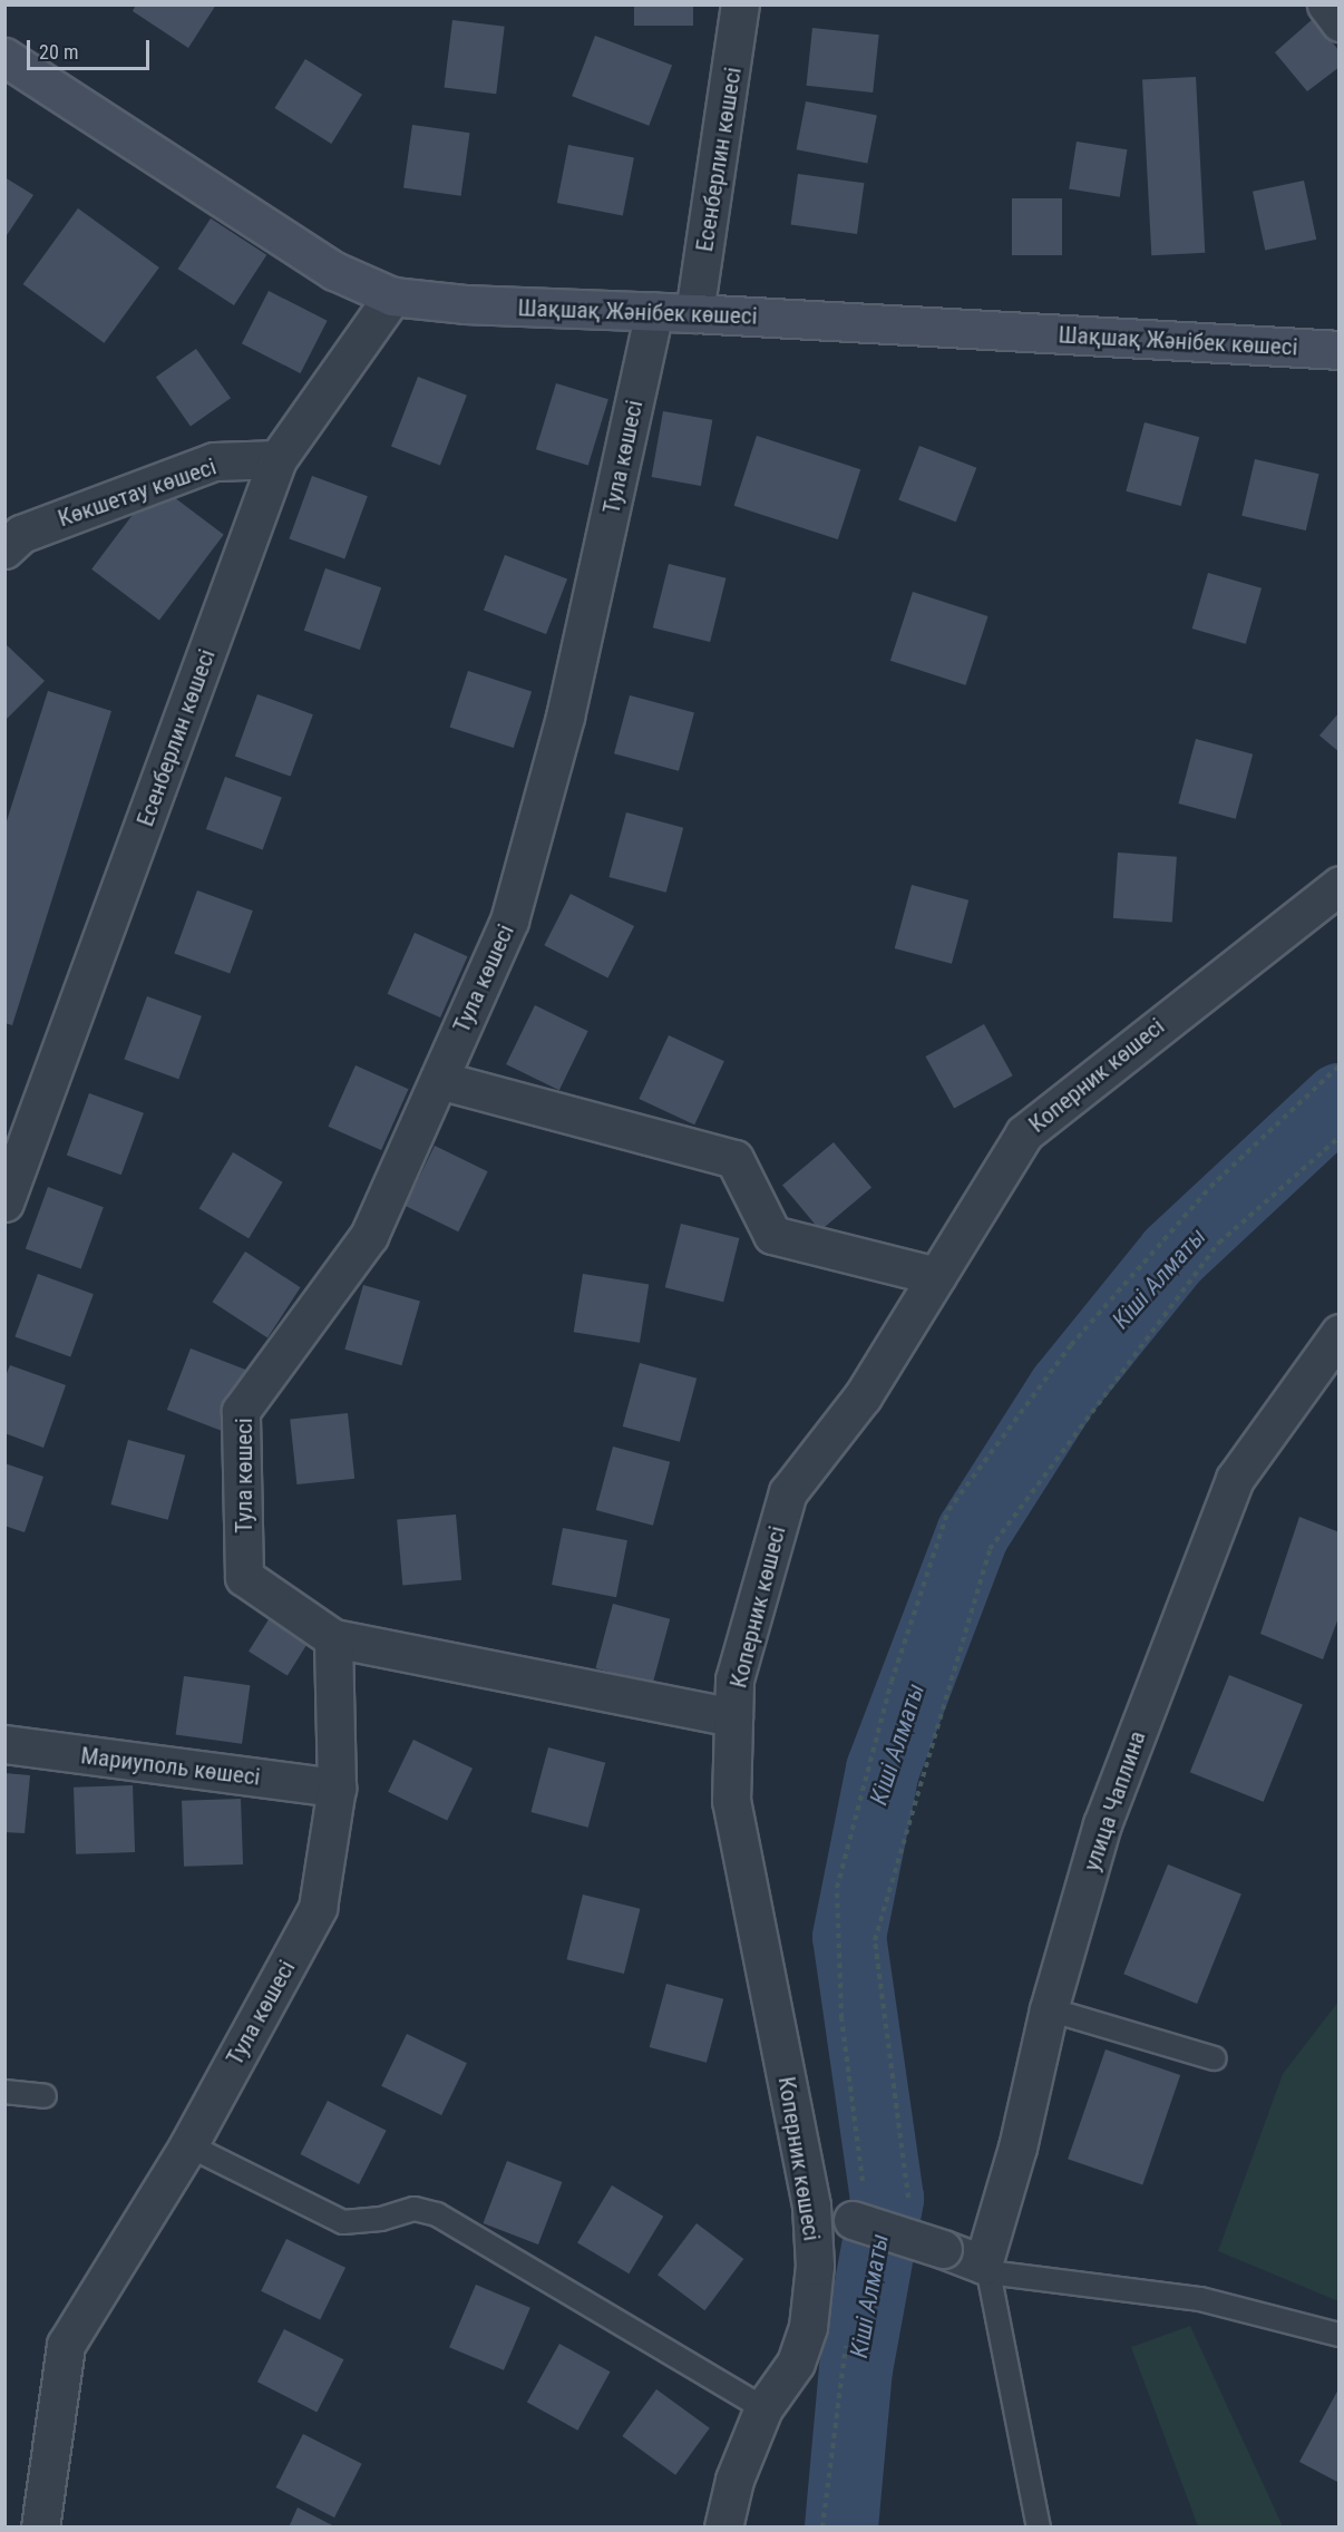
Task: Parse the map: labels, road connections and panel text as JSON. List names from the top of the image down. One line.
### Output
{"streets":{"main road":["Шақшақ Жәнібек көшесі"],"street":["Есенберлин көшесі","Тула көшесі","Көкшетау көшесі","Коперник көшесі","Мариуполь көшесі","улица Чаплина"]},"crossings":[["Есенберлин көшесі","Шақшақ Жәнібек көшесі"],["Есенберлин көшесі","Көкшетау көшесі"],["Шақшақ Жәнібек көшесі","Тула көшесі"],["Тула көшесі","Мариуполь көшесі"]],"water":["Кіші Алматы"],"scale_bar":"20 m"}
